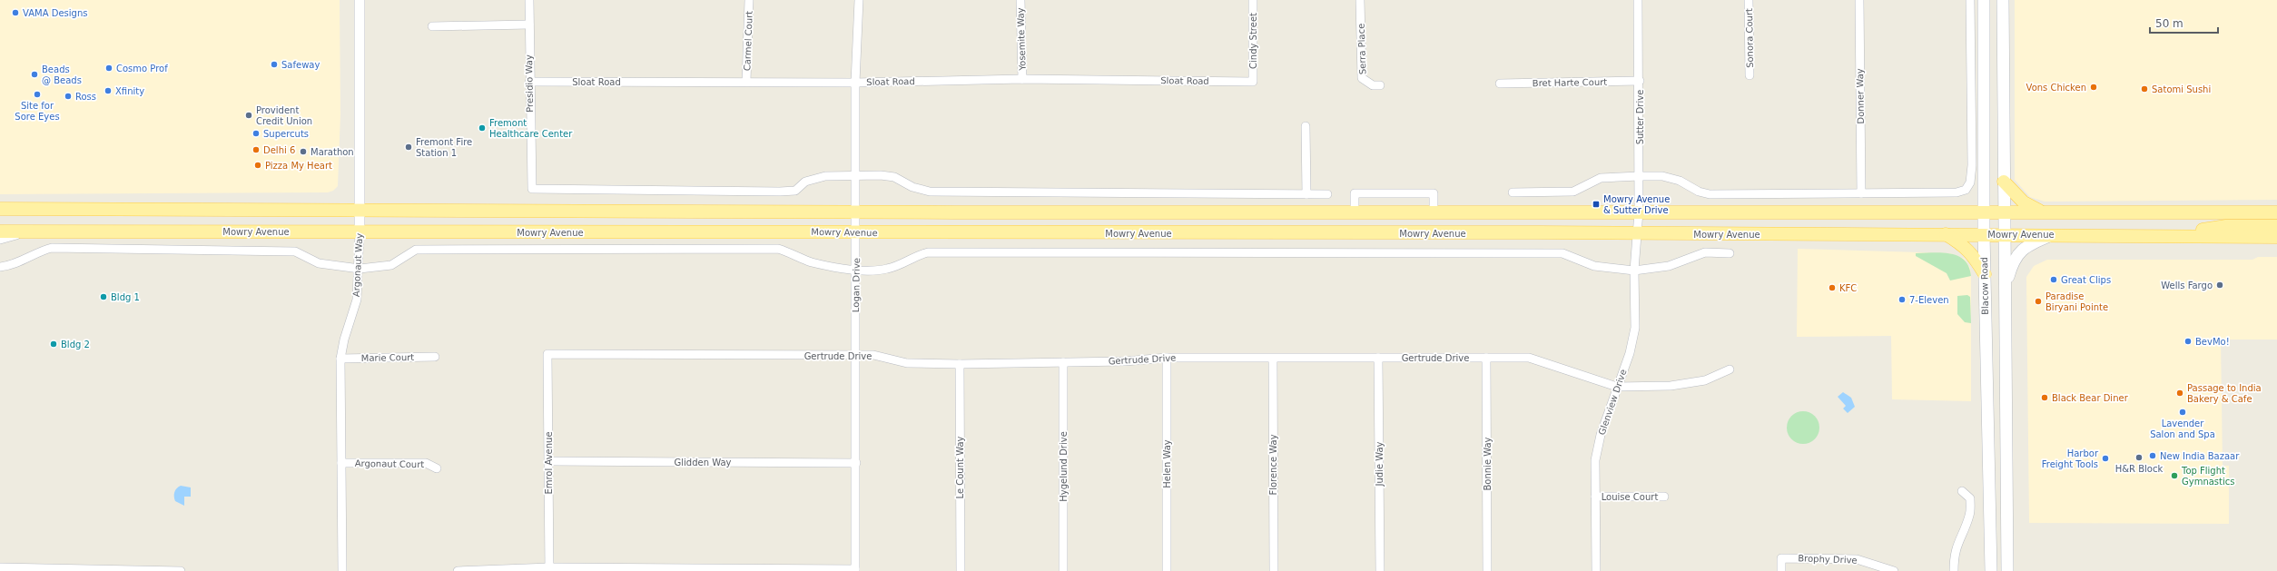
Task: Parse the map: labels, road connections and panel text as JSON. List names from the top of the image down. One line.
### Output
{"streets":{"main road":["Mowry Avenue","Blacow Road"],"street":["Sonora Court","Yosemite Way","Carmel Court","Cindy Street","Serra Place","Sloat Road","Bret Harte Court","Presidio Way","Donner Way","Sutter Drive","Argonaut Way","Logan Drive","Gertrude Drive","Marie Court","Glenview Drive","Glidden Way","Emrol Avenue","Argonaut Court","Helen Way","Judie Way","Bonnie Way","Florence Way","Hygelund Drive","Le Count Way","Louise Court","Brophy Drive"]},"crossings":[["Yosemite Way","Sloat Road"],["Carmel Court","Sloat Road"],["Cindy Street","Sloat Road"],["Sloat Road","Presidio Way"],["Sloat Road","Logan Drive"],["Bret Harte Court","Sutter Drive"],["Presidio Way","Logan Drive"],["Sutter Drive","Mowry Avenue"],["Sutter Drive","Glenview Drive"],["Mowry Avenue","Argonaut Way"],["Mowry Avenue","Logan Drive"],["Mowry Avenue","Blacow Road"],["Mowry Avenue","Glenview Drive"],["Argonaut Way","Marie Court"],["Argonaut Way","Argonaut Court"],["Logan Drive","Gertrude Drive"],["Logan Drive","Glidden Way"],["Gertrude Drive","Glenview Drive"],["Gertrude Drive","Emrol Avenue"],["Gertrude Drive","Helen Way"],["Gertrude Drive","Judie Way"],["Gertrude Drive","Bonnie Way"],["Gertrude Drive","Florence Way"],["Gertrude Drive","Hygelund Drive"],["Gertrude Drive","Le Count Way"],["Glenview Drive","Louise Court"],["Glidden Way","Emrol Avenue"]],"places":{"other":["VAMA Designs","Safeway","Cosmo Prof","Beads @ Beads","Vons Chicken","Satomi Sushi","Xfinity","Site for Sore Eyes","Ross","Provident Credit Union","Fremont Healthcare Center","Supercuts","Fremont Fire Station 1","Delhi 6","Marathon","Pizza My Heart","Great Clips","Wells Fargo","KFC","Bldg 1","7-Eleven","Paradise Biryani Pointe","BevMo!","Bldg 2","Passage to India Bakery & Cafe","Black Bear Diner","Lavender Salon and Spa","New India Bazaar","H&R Block","Harbor Freight Tools","Top Flight Gymnastics"],"transit":["Mowry Avenue & Sutter Drive"]},"scale_bar":"50 m"}
